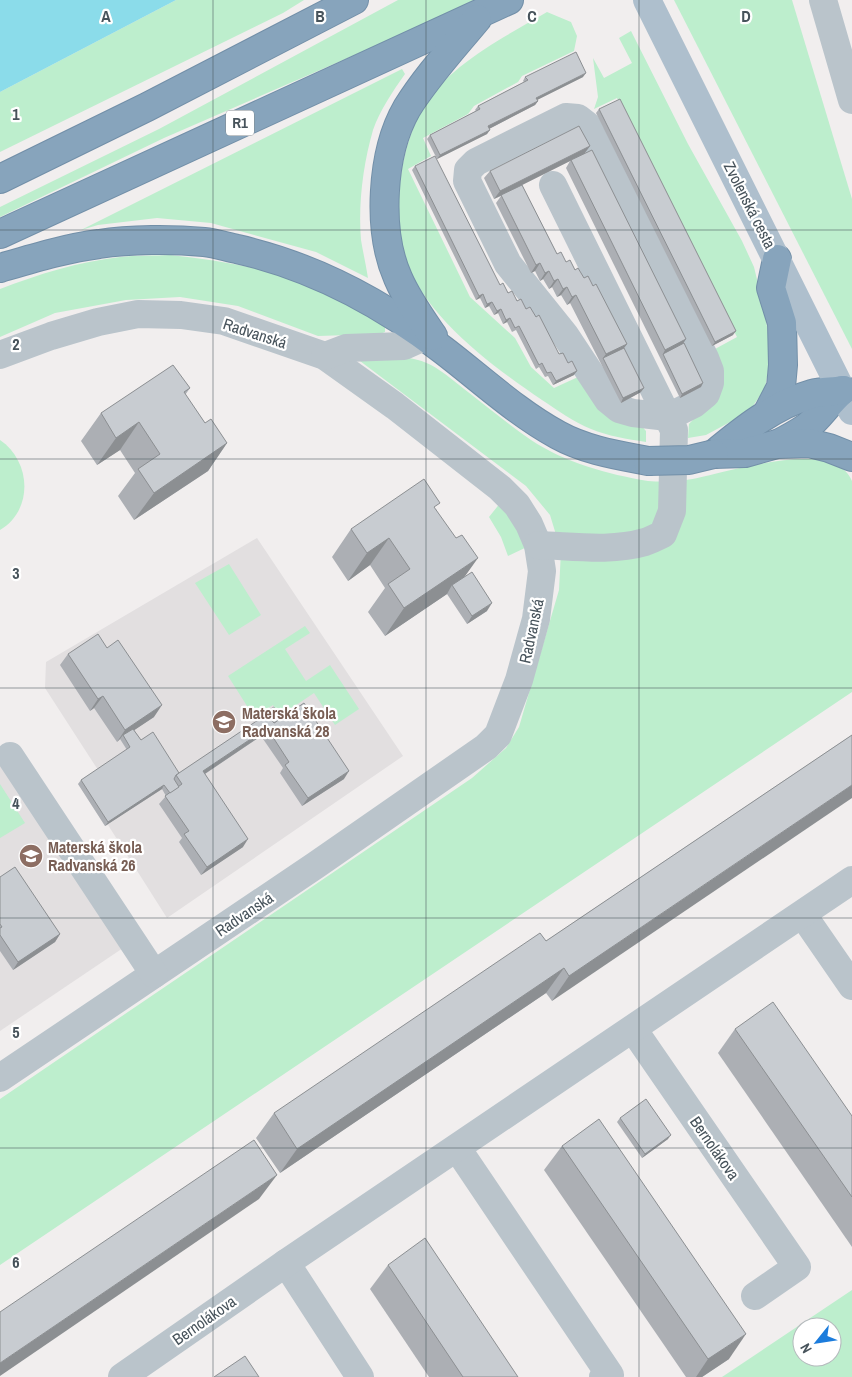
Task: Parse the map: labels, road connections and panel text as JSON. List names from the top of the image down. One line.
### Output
{"streets":{"highway":["R1"],"main road":["Zvolenská cesta"],"street":["Radvanská","Bernolákova"]},"places":{"school or university":["Materská škola Radvanská 28","Materská škola Radvanská 26"]},"north":"bottom left","grid":{"columns":["A","B","C","D"],"rows":["1","2","3","4","5","6"]}}
